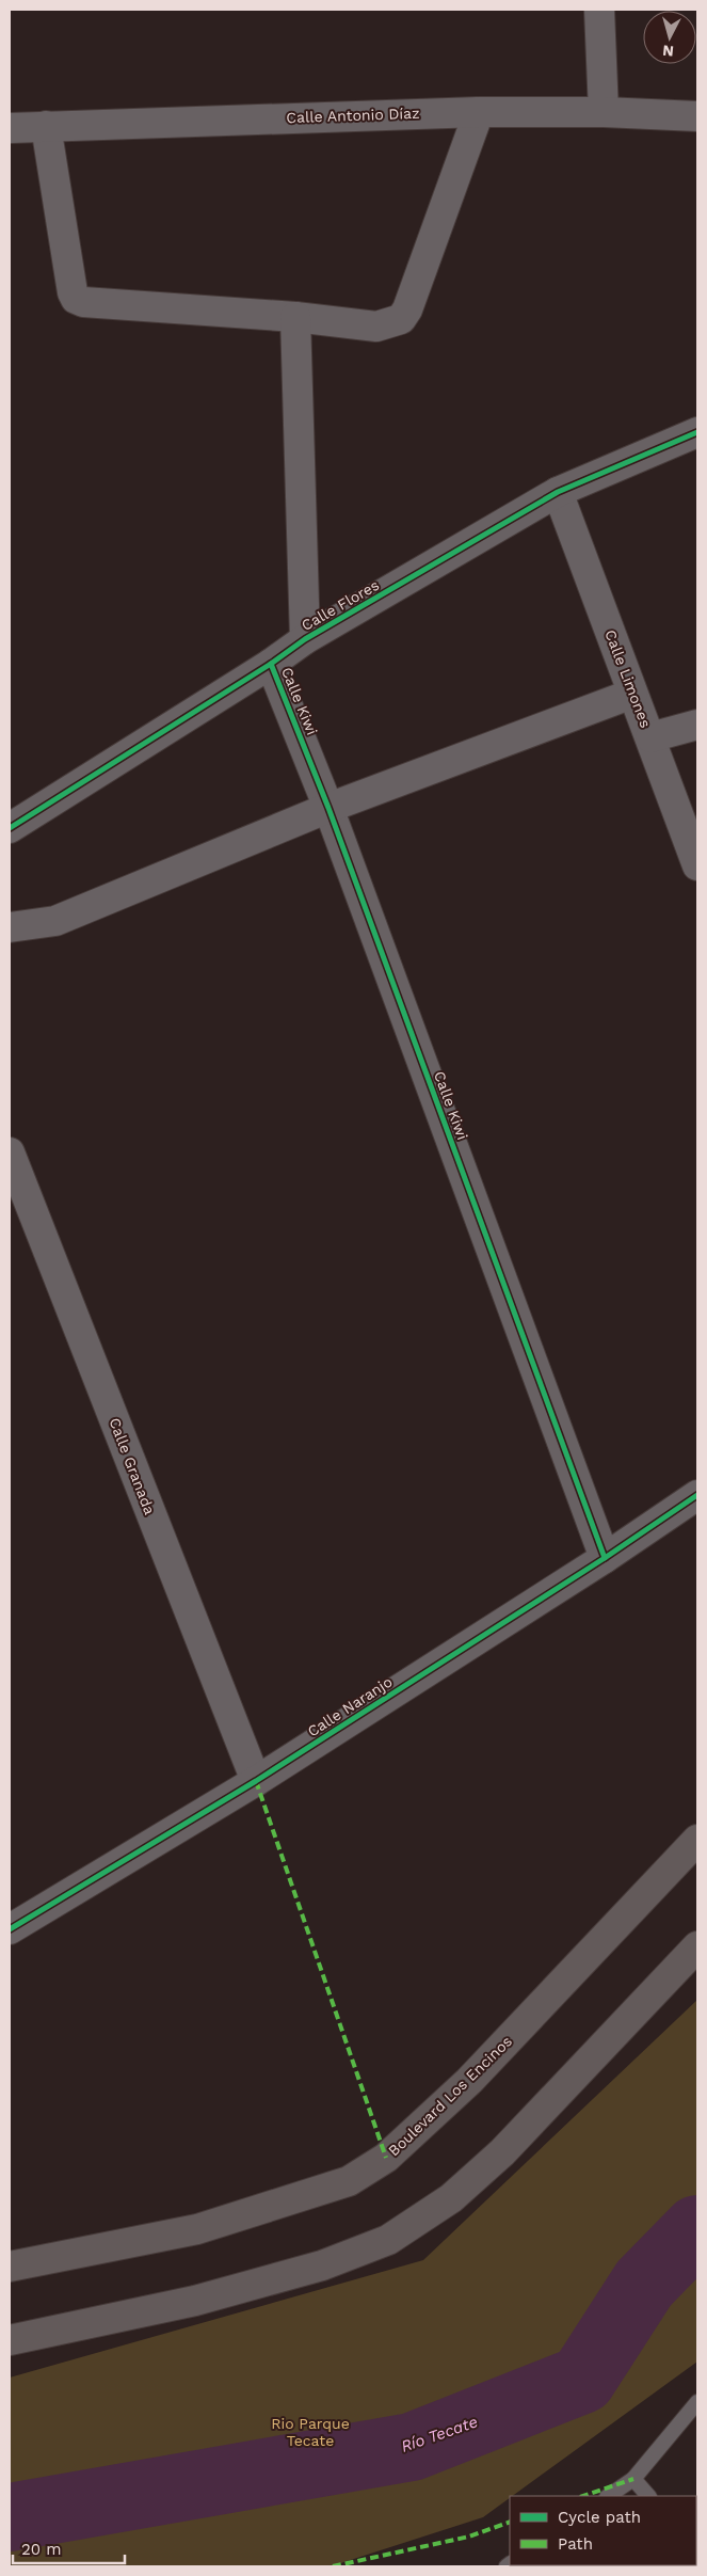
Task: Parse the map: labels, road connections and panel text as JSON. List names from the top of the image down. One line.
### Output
{"streets":{"main road":["Boulevard Los Encinos"],"street":["Calle Antonio Díaz","Calle Flores","Calle Limones","Calle Kiwi","Calle Granada","Calle Naranjo"]},"crossings":[["Calle Flores","Calle Limones"],["Calle Flores","Calle Kiwi"],["Calle Kiwi","Calle Naranjo"],["Calle Granada","Calle Naranjo"]],"water":["Río Tecate"],"parks":["Rio Parque Tecate"],"legend":["Cycle path","Path"],"scale_bar":"20 m","north":"bottom"}
